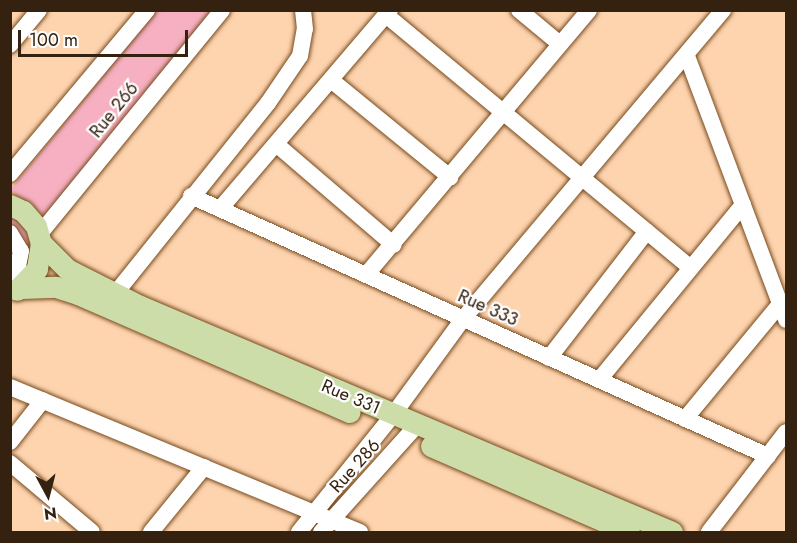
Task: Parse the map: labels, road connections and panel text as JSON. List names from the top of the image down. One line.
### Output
{"streets":{"main road":["Rue 331"],"street":["Rue 266","Rue 333","Rue 286"]},"crossings":[["Rue 266","Rue 331"],["Rue 331","Rue 286"]],"scale_bar":"100 m","north":"bottom"}
